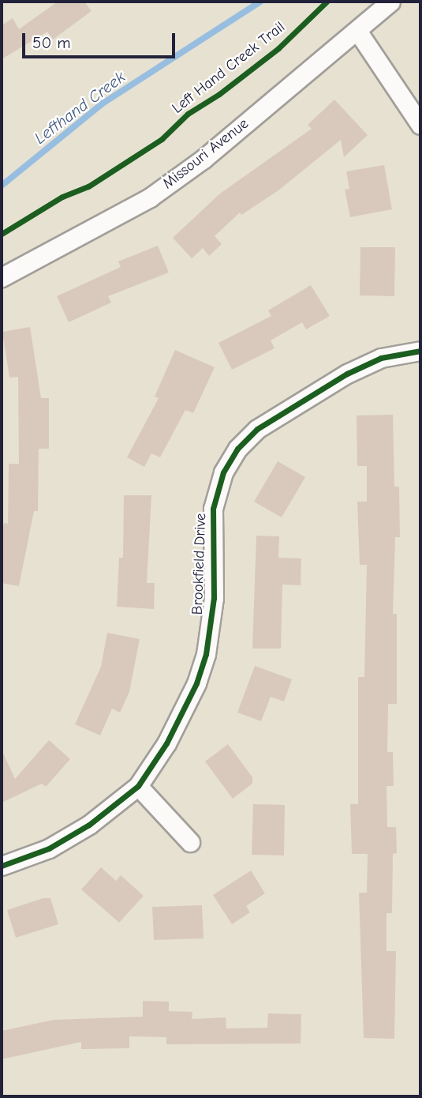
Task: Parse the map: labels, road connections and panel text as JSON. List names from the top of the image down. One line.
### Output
{"streets":{"street":["Missouri Avenue","Brookfield Drive"],"cycle path":["Left Hand Creek Trail"]},"water":["Lefthand Creek"],"scale_bar":"50 m"}
